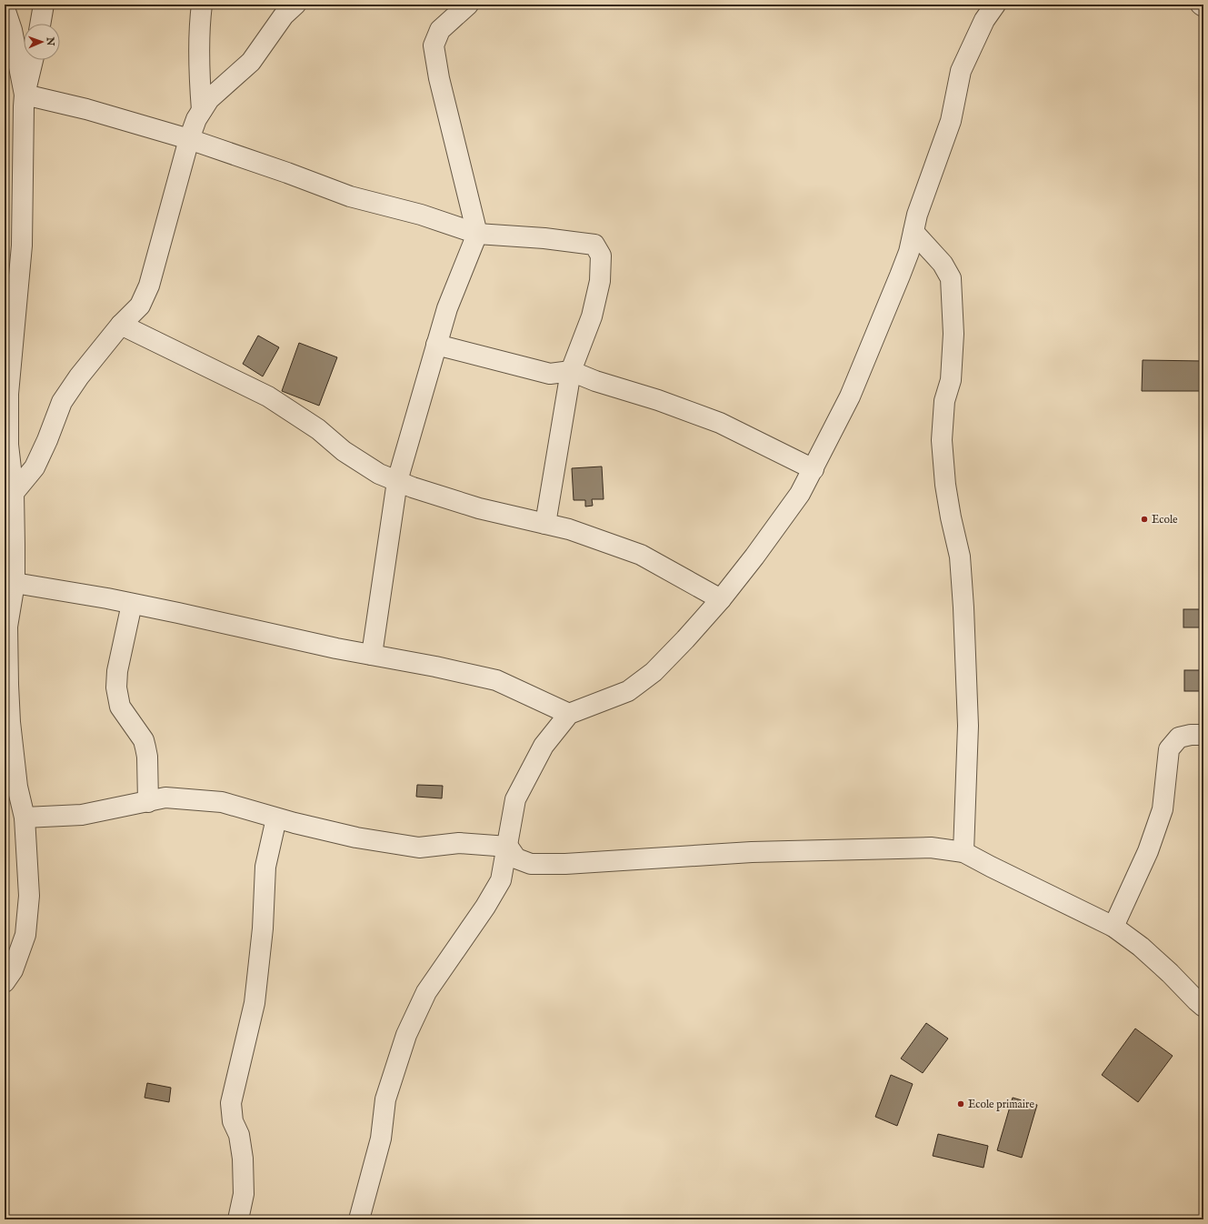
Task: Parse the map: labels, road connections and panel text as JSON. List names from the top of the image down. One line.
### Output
{"places":["Ecole","Ecole primaire"],"north":"right"}
